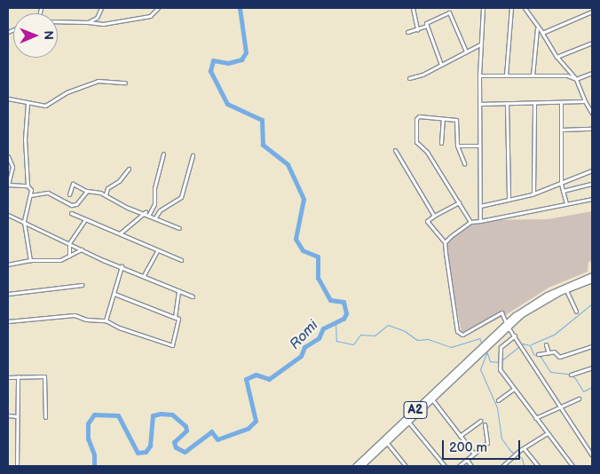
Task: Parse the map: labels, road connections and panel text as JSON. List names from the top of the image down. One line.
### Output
{"streets":{"highway":["A2"]},"water":["Romi"],"scale_bar":"200 m","north":"right"}
